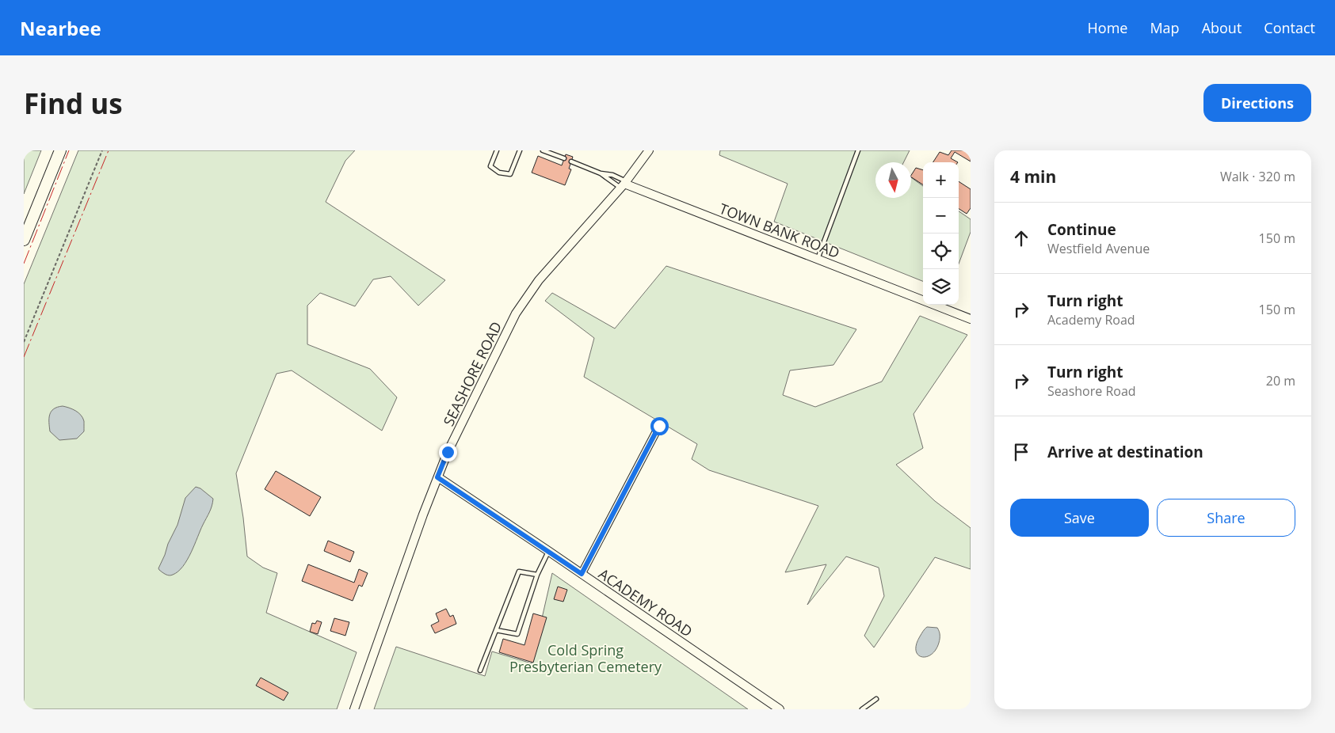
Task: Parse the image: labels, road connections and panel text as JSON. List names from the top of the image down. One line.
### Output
{"streets":{"street":["TOWN BANK ROAD","SEASHORE ROAD","ACADEMY ROAD"]},"crossings":[["TOWN BANK ROAD","SEASHORE ROAD"],["SEASHORE ROAD","ACADEMY ROAD"]],"parks":["Cold Spring Presbyterian Cemetery"],"north":"bottom","page":{"header":"Nearbee","nav":["Home","Map","About","Contact"],"buttons":["Directions",["Save","Share"]],"title":"Find us","heading":["4 min","Walk · 320 m"],"map_buttons":["+","−"],"list":[["Continue","Westfield Avenue","150 m"],["Turn right","Academy Road","150 m"],["Turn right","Seashore Road","20 m"],"Arrive at destination"]}}
